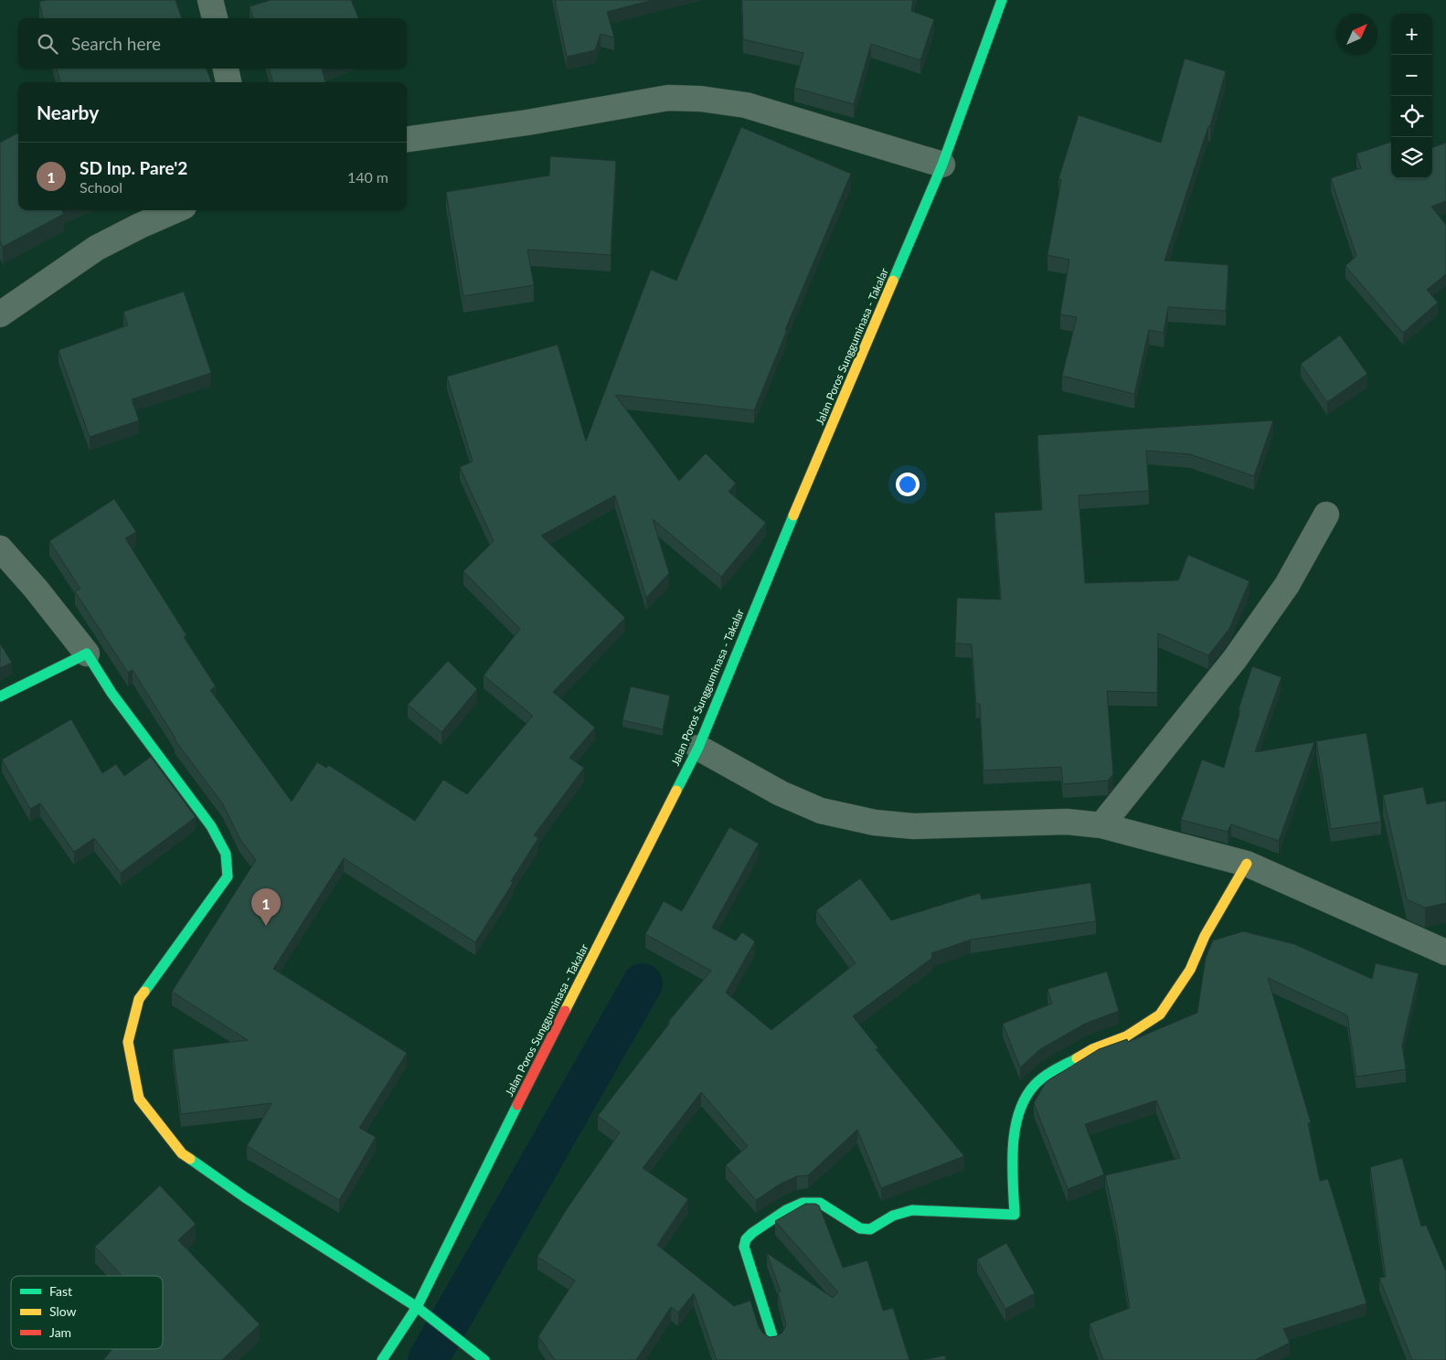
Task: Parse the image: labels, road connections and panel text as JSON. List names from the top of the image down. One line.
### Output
{"streets":{"main road":["Jalan Poros Sungguminasa - Takalar"]},"legend":["Fast","Slow","Jam"],"north":"top right","page":{"map_buttons":["+","−"],"search":"Search here","heading":"Nearby","list":[{"mark":"1","name":"SD Inp. Pare'2","note":"School","value":"140 m"}],"pins":"1"}}
